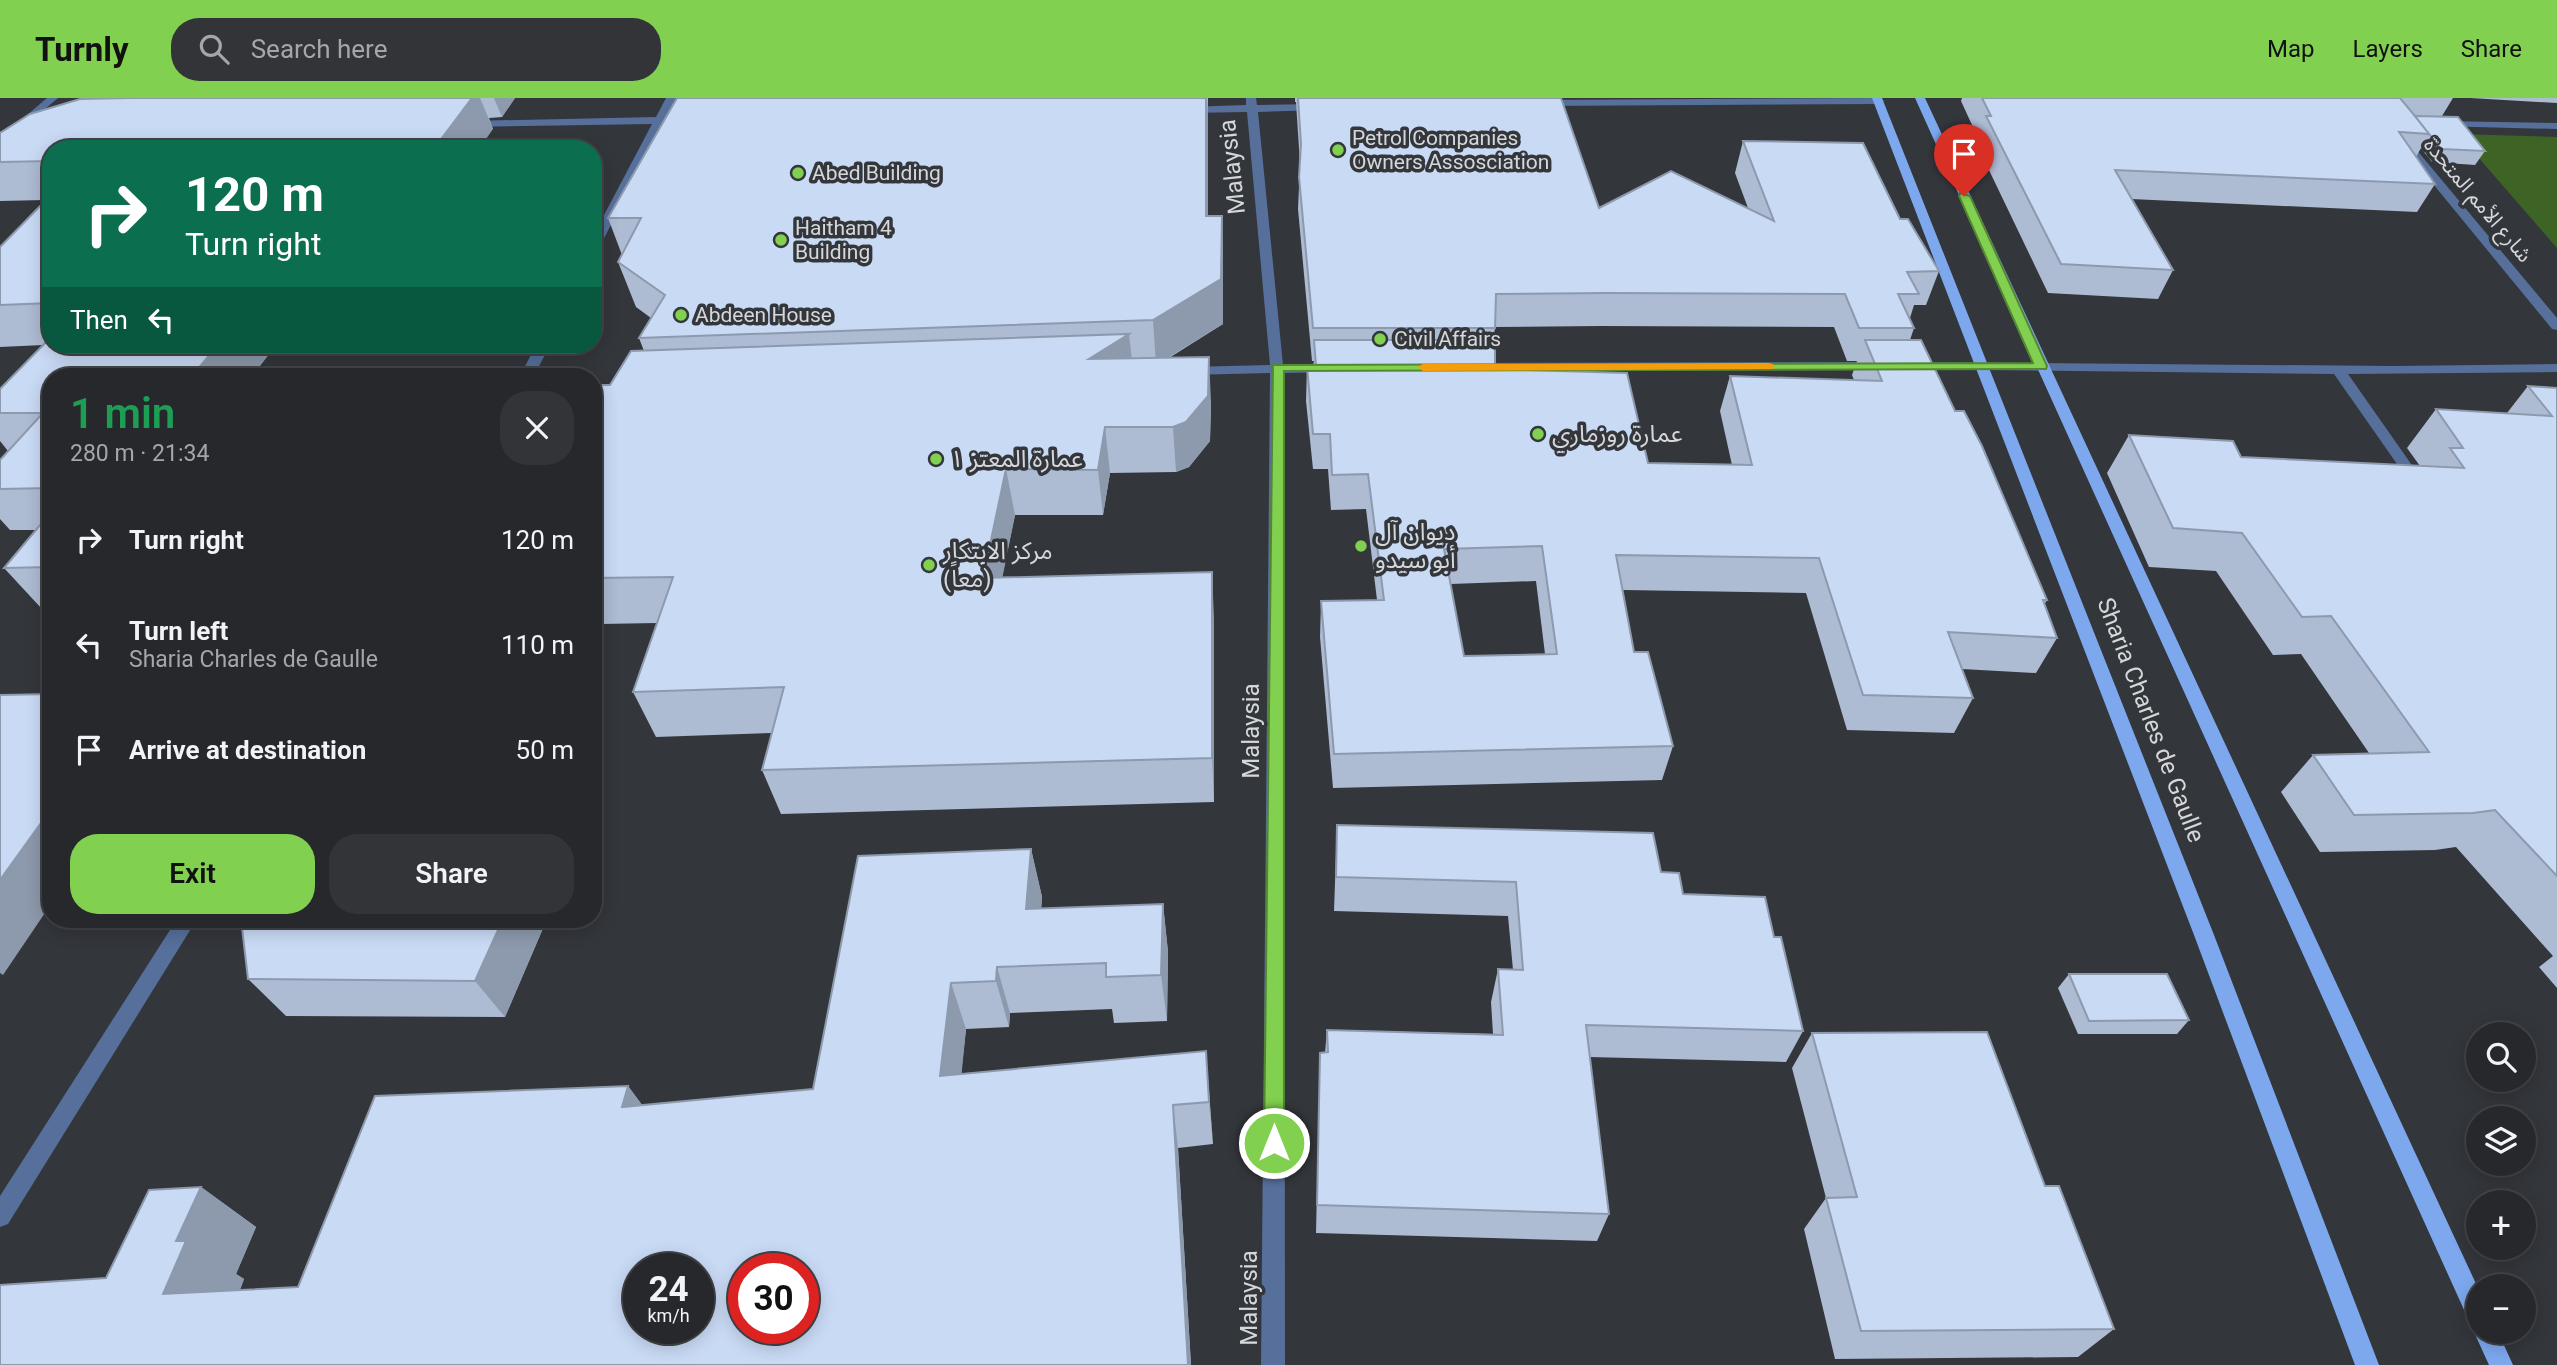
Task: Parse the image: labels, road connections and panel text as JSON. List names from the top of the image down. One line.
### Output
{"streets":{"main road":["Sharia Charles de Gaulle"],"street":["Malaysia","شارع الأمم المتحدة"]},"places":["Petrol Companies Owners Assosciation","Abed Building","Haitham 4 Building","Abdeen House","Civil Affairs","عمارة روزماري","عمارة المعتز ١","ديوان آل أبو سيدو","مركز الابتكار (معاً)"],"page":{"header":"Turnly","search":"Search here","nav":["Map","Layers","Share"],"turn":["120 m","Turn right"],"then":"Then","heading":["1 min","280 m · 21:34"],"list":[{"name":"Turn right","value":"120 m"},{"name":"Turn left","note":"Sharia Charles de Gaulle","value":"110 m"},{"name":"Arrive at destination","value":"50 m"}],"buttons":["Exit","Share"],"map_buttons":["+","−"],"speed":"24 km/h","limit":"30"}}
